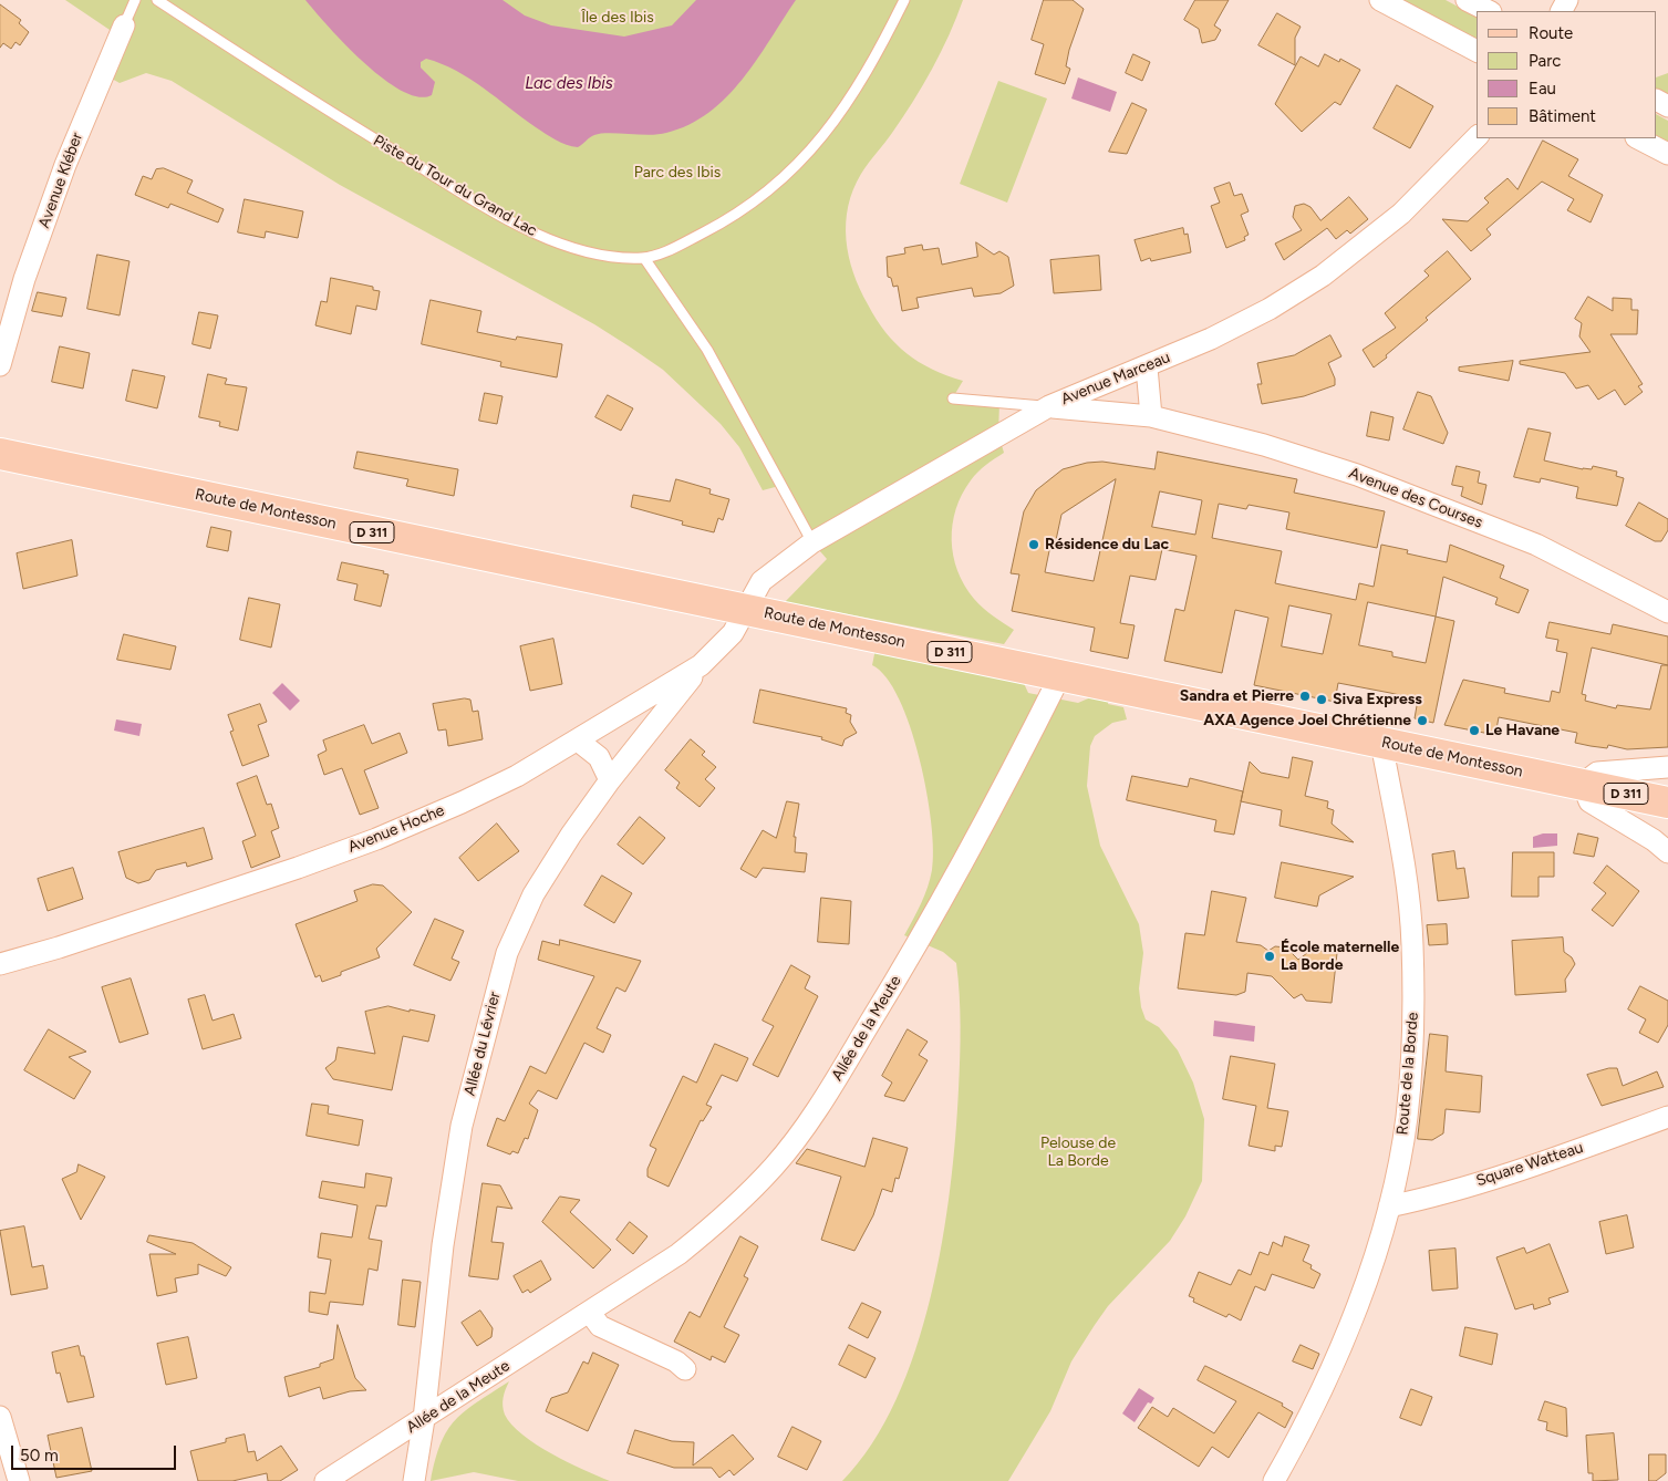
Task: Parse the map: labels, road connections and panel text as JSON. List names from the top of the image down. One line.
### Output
{"streets":{"main road":["Route de Montesson","D 311"],"street":["Avenue Kléber","Avenue Marceau","Avenue des Courses","Avenue Hoche","Allée de la Meute","Allée du Lévrier","Route de la Borde","Square Watteau"],"lane":["Piste du Tour du Grand Lac"]},"crossings":[["Avenue Marceau","Avenue des Courses"],["Avenue Marceau","Route de Montesson"],["Avenue Marceau","Avenue Hoche"],["Route de Montesson","Avenue Hoche"],["Route de Montesson","Allée de la Meute"],["Route de Montesson","Route de la Borde"],["Avenue Hoche","Allée du Lévrier"],["Allée de la Meute","Allée du Lévrier"],["Route de la Borde","Square Watteau"]],"water":["Lac des Ibis"],"parks":["Île des Ibis","Parc des Ibis","Pelouse de La Borde"],"places":["Résidence du Lac","Sandra et Pierre","Siva Express","AXA Agence Joel Chrétienne","Le Havane","École maternelle La Borde"],"legend":["Route","Parc","Eau","Bâtiment"],"scale_bar":"50 m"}
